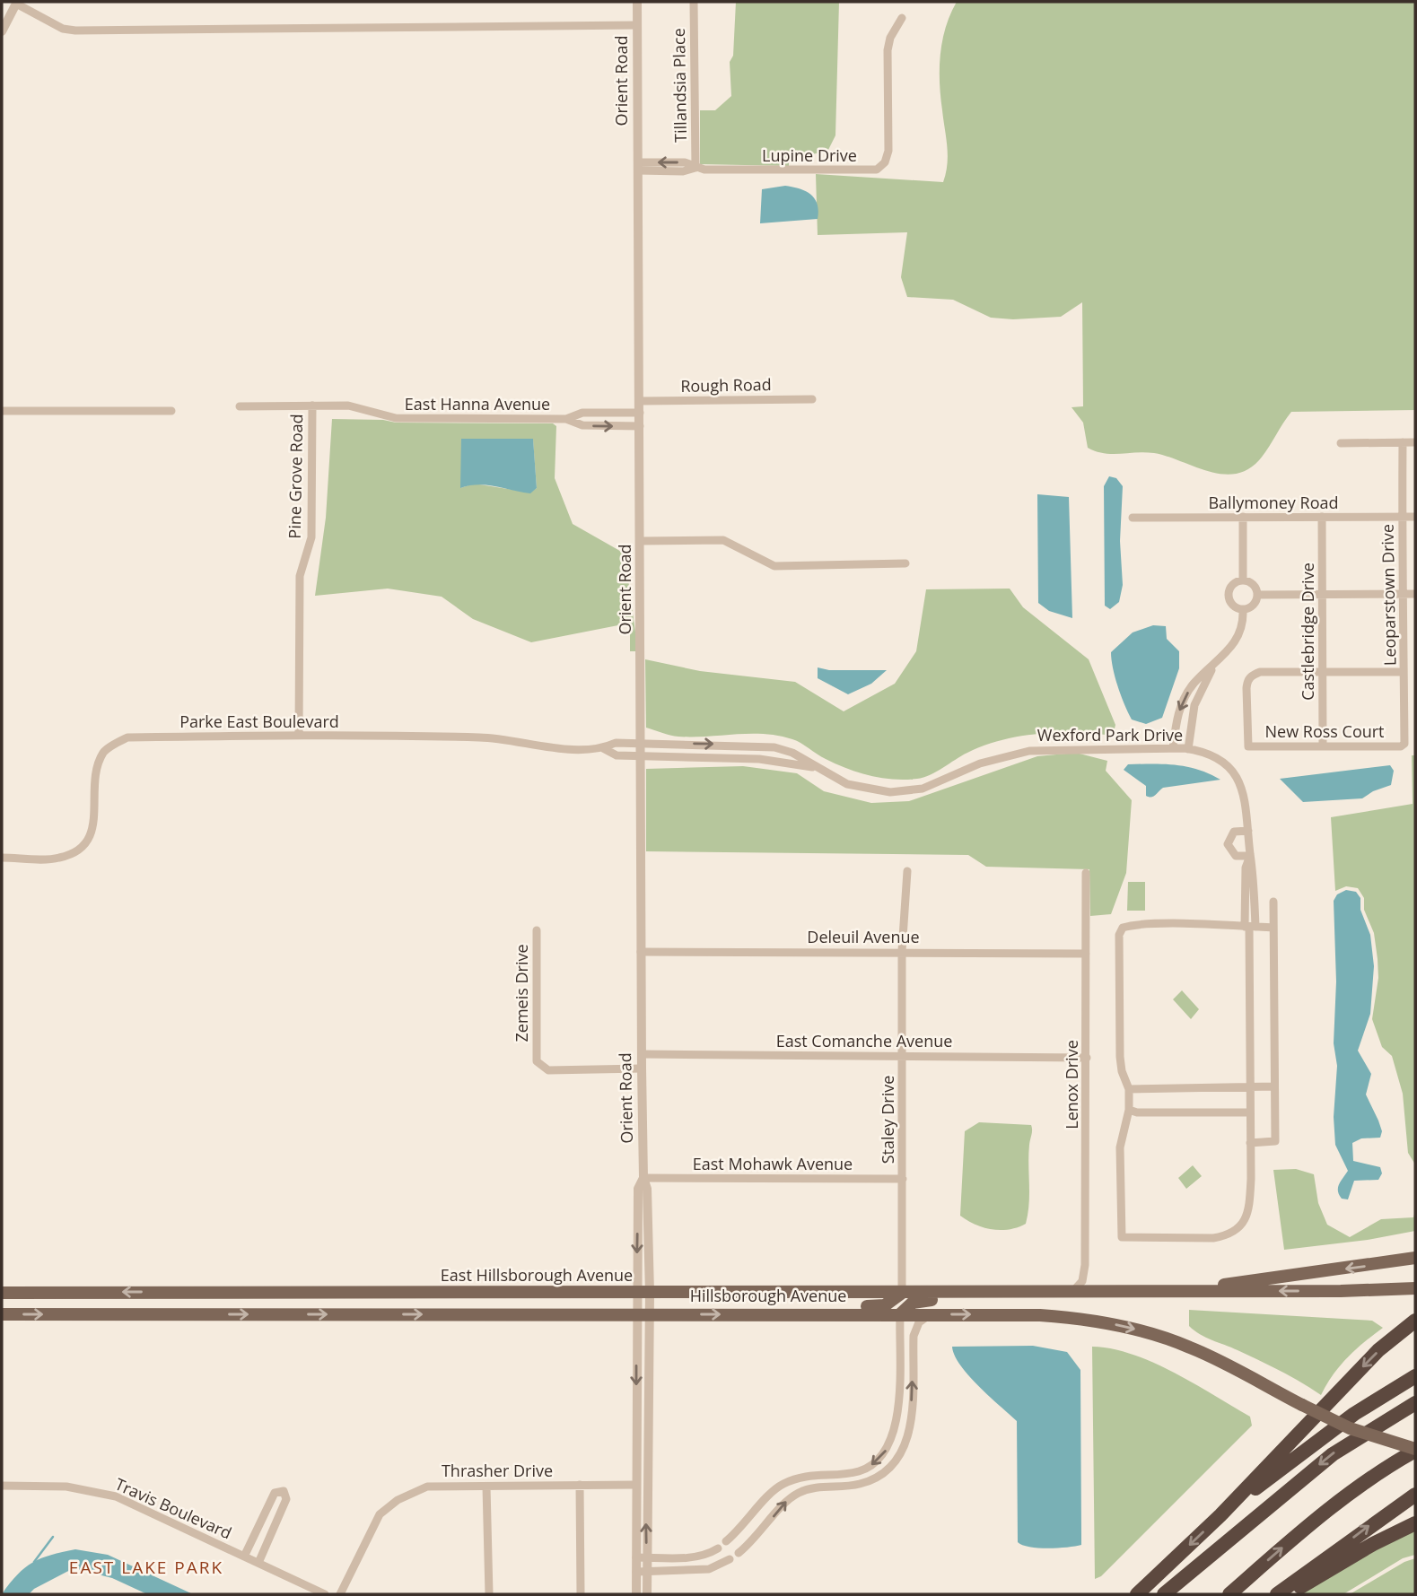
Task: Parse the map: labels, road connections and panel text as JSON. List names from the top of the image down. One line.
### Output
{"streets":{"main road":["East Hillsborough Avenue","Hillsborough Avenue"],"street":["Orient Road","Tillandsia Place","Lupine Drive","Rough Road","East Hanna Avenue","Pine Grove Road","Ballymoney Road","Leoparstown Drive","Castlebridge Drive","Parke East Boulevard","New Ross Court","Wexford Park Drive","Deleuil Avenue","Zemeis Drive","East Comanche Avenue","Lenox Drive","Staley Drive","East Mohawk Avenue","Thrasher Drive","Travis Boulevard"]},"crossings":[["Orient Road","Rough Road"],["Orient Road","East Hanna Avenue"],["Orient Road","Parke East Boulevard"],["Orient Road","Wexford Park Drive"],["Orient Road","Deleuil Avenue"],["Orient Road","Zemeis Drive"],["Orient Road","East Comanche Avenue"],["Orient Road","East Mohawk Avenue"],["Orient Road","East Hillsborough Avenue"],["Orient Road","Hillsborough Avenue"],["Orient Road","Thrasher Drive"],["Tillandsia Place","Lupine Drive"],["East Hanna Avenue","Pine Grove Road"],["Pine Grove Road","Parke East Boulevard"],["Ballymoney Road","Leoparstown Drive"],["Ballymoney Road","Castlebridge Drive"],["Leoparstown Drive","New Ross Court"],["Castlebridge Drive","New Ross Court"],["Parke East Boulevard","Wexford Park Drive"],["Deleuil Avenue","Lenox Drive"],["Deleuil Avenue","Staley Drive"],["East Comanche Avenue","Lenox Drive"],["East Comanche Avenue","Staley Drive"],["Lenox Drive","East Hillsborough Avenue"],["Staley Drive","East Mohawk Avenue"],["Staley Drive","East Hillsborough Avenue"]],"districts":["EAST LAKE PARK"]}
